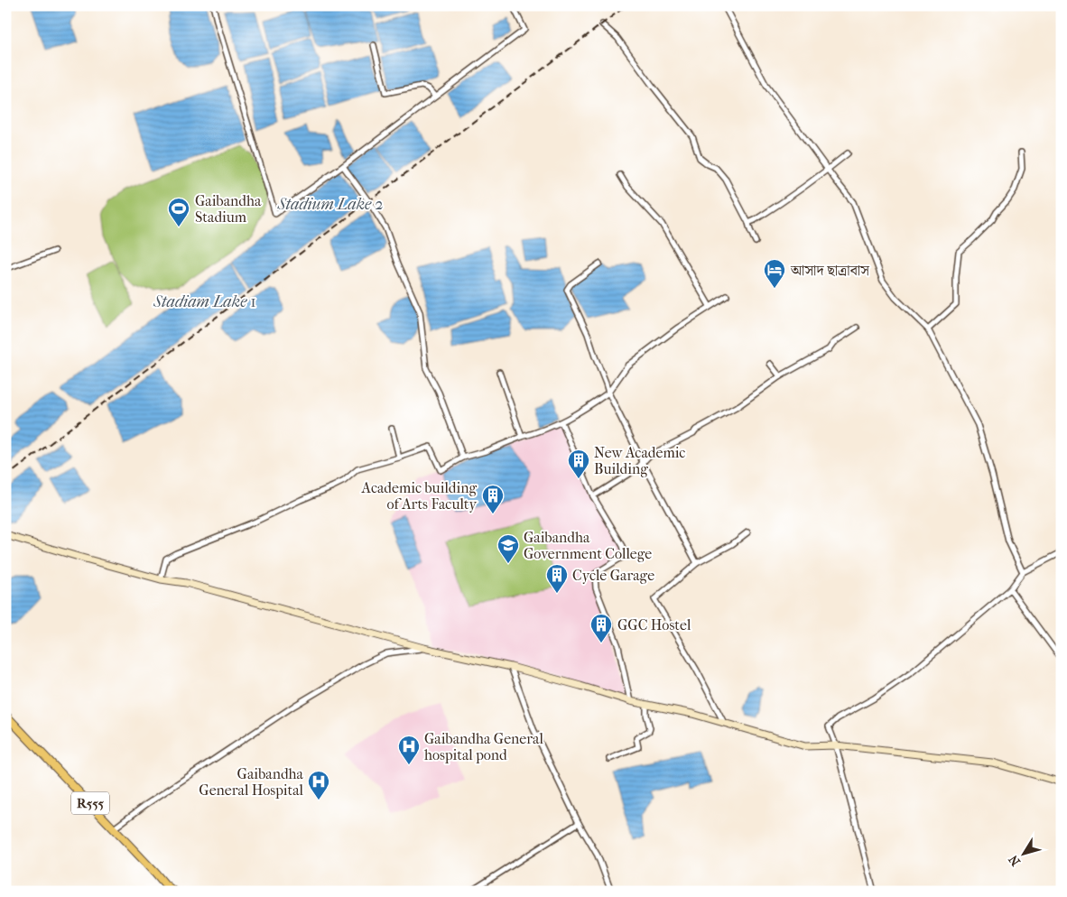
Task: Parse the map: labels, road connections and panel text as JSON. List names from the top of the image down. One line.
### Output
{"streets":{"main road":["R555"]},"water":["Stadium Lake 2","Stadiam Lake 1"],"places":{"sports":["Gaibandha Stadium"],"hotel":["আসাদ ছাত্রাবাস"],"building":["New Academic Building","Academic building of Arts Faculty","Cycle Garage","GGC Hostel"],"school or university":["Gaibandha Government College"],"hospital":["Gaibandha General hospital pond","Gaibandha General Hospital"]},"north":"bottom left"}
